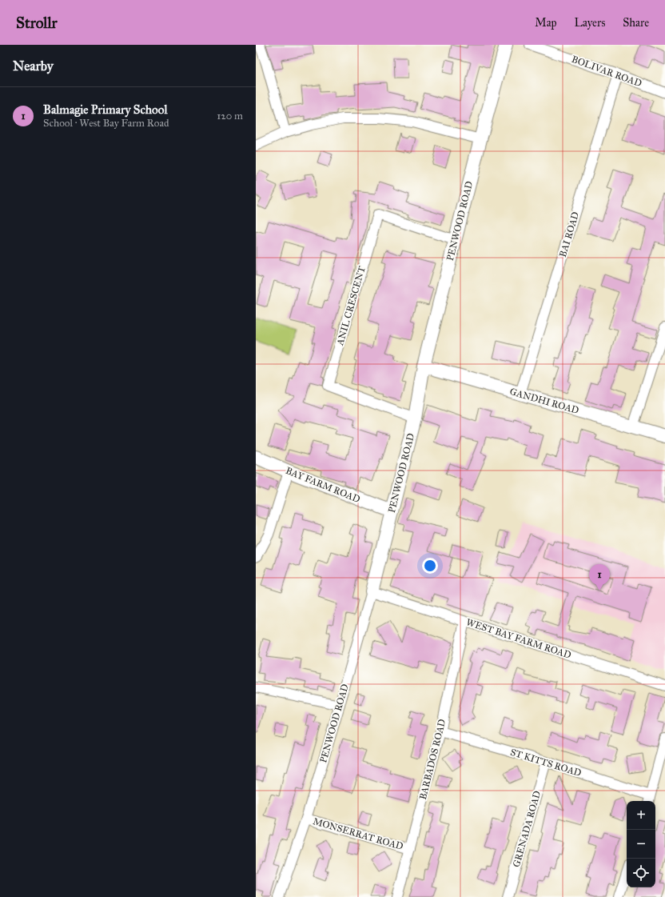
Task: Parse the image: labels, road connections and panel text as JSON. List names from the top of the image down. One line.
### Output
{"streets":{"street":["BOLIVAR ROAD","PENWOOD ROAD","BAI ROAD","ANIL CRESCENT","GANDHI ROAD","BAY FARM ROAD","WEST BAY FARM ROAD","BARBADOS ROAD","ST KITTS ROAD","GRENADA ROAD","MONSERRAT ROAD"]},"crossings":[["BOLIVAR ROAD","BAI ROAD"],["PENWOOD ROAD","ANIL CRESCENT"],["PENWOOD ROAD","GANDHI ROAD"],["PENWOOD ROAD","BAY FARM ROAD"],["PENWOOD ROAD","WEST BAY FARM ROAD"],["PENWOOD ROAD","MONSERRAT ROAD"],["BAI ROAD","GANDHI ROAD"],["WEST BAY FARM ROAD","BARBADOS ROAD"],["BARBADOS ROAD","ST KITTS ROAD"],["BARBADOS ROAD","MONSERRAT ROAD"],["ST KITTS ROAD","GRENADA ROAD"]],"page":{"header":"Strollr","nav":["Map","Layers","Share"],"heading":"Nearby","list":[{"mark":"1","name":"Balmagie Primary School","note":"School · West Bay Farm Road","value":"120 m"}],"pins":"1","map_buttons":["+","−"]}}
